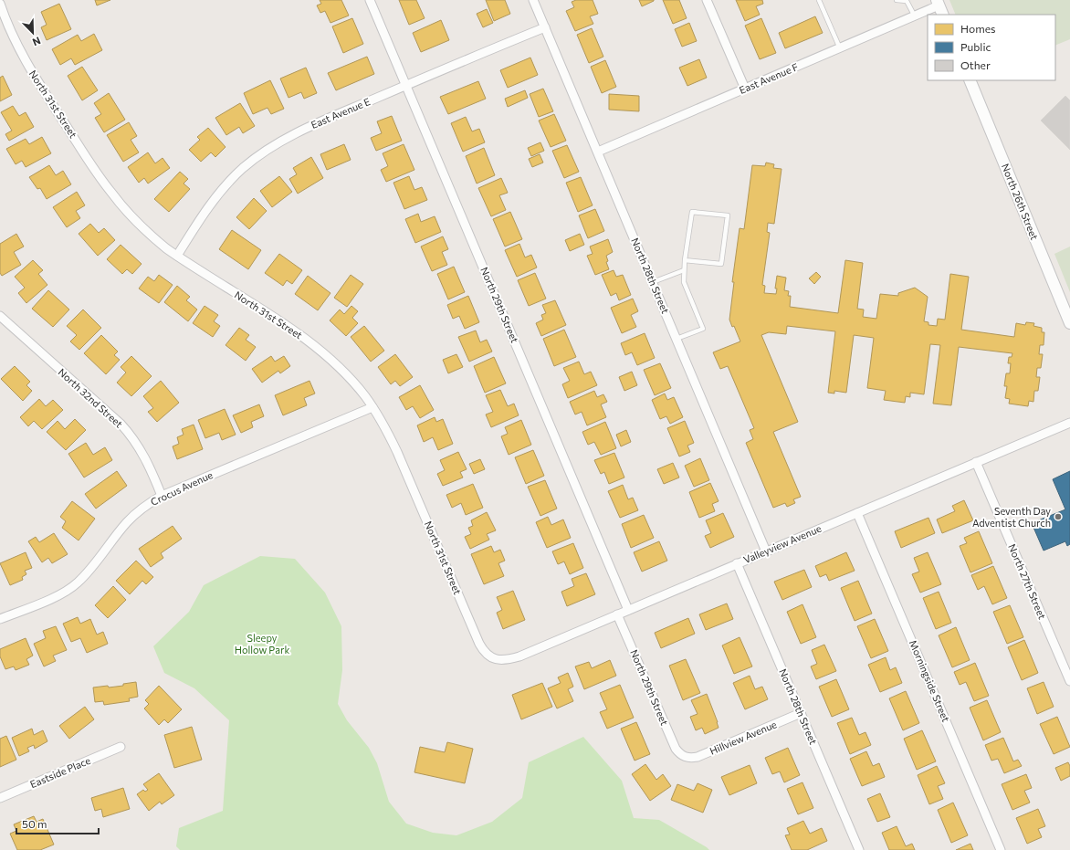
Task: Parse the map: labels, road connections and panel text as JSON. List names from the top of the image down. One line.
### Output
{"streets":{"street":["East Avenue F","North 31st Street","East Avenue E","North 26th Street","North 28th Street","North 29th Street","North 32nd Street","Crocus Avenue","Valleyview Avenue","North 27th Street","Morningside Street","Hillview Avenue","Eastside Place"]},"crossings":[["East Avenue F","North 28th Street"],["North 31st Street","East Avenue E"],["North 31st Street","Crocus Avenue"],["North 31st Street","Valleyview Avenue"],["East Avenue E","North 28th Street"],["East Avenue E","North 29th Street"],["North 28th Street","Valleyview Avenue"],["North 28th Street","Hillview Avenue"],["North 29th Street","Valleyview Avenue"],["North 29th Street","Hillview Avenue"],["North 32nd Street","Crocus Avenue"],["Valleyview Avenue","North 27th Street"],["Valleyview Avenue","Morningside Street"]],"parks":["Sleepy Hollow Park"],"places":["Seventh Day Adventist Church"],"legend":["Homes","Public","Other"],"scale_bar":"50 m","north":"bottom right"}
